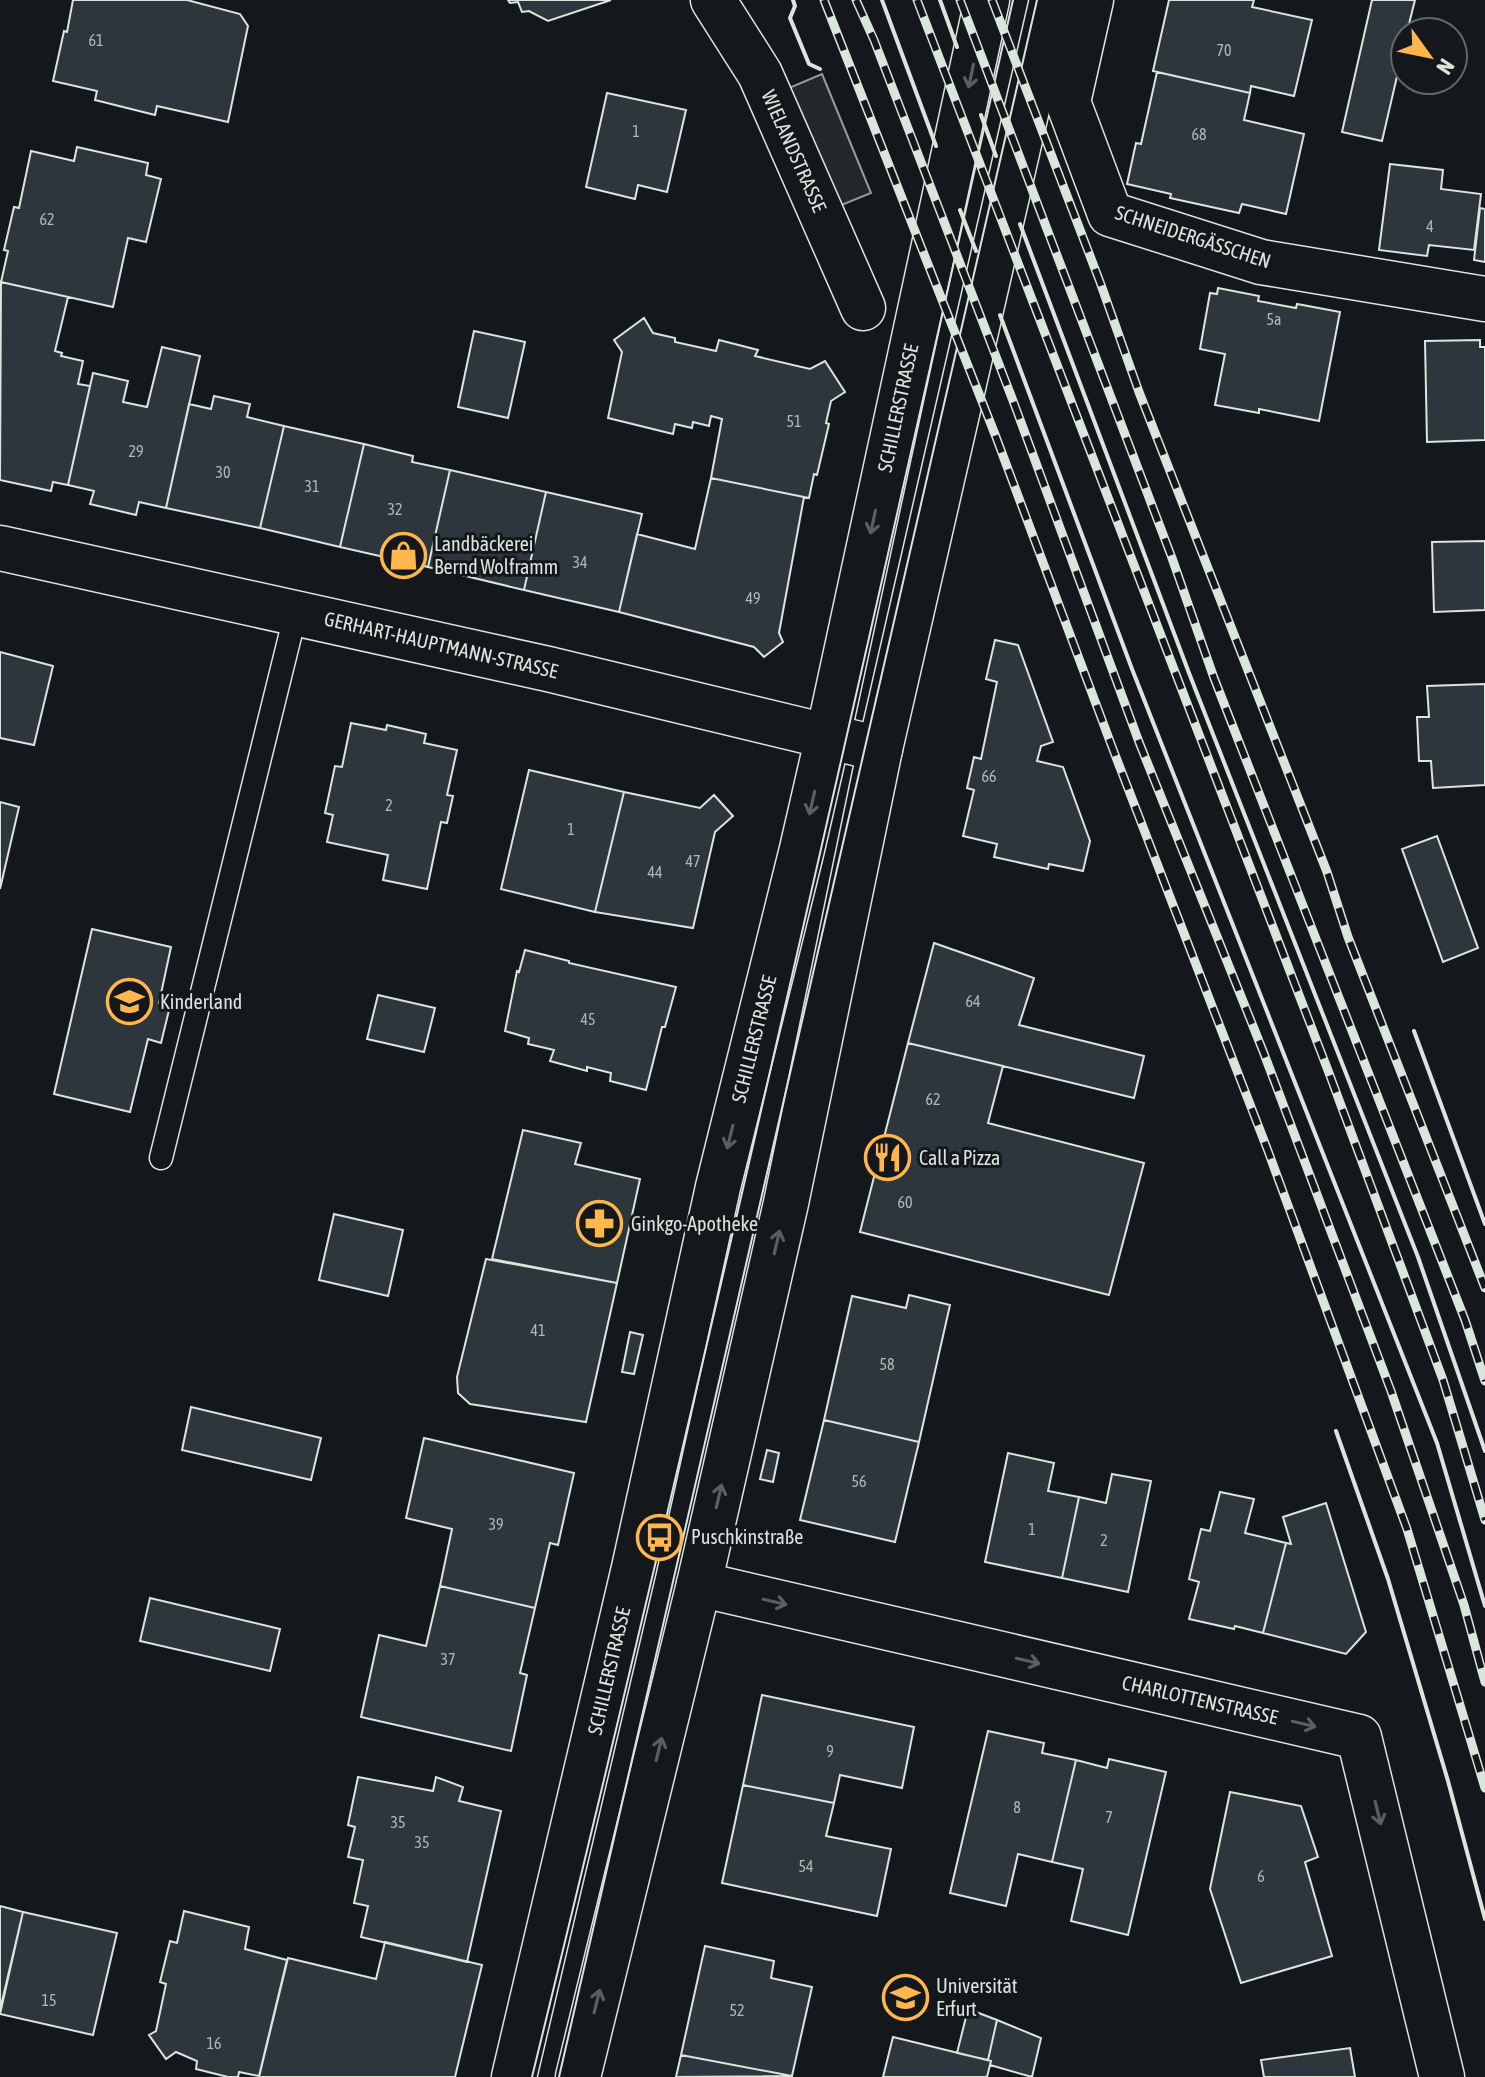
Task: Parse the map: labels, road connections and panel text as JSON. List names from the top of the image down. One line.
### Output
{"streets":{"main road":["WIELANDSTRASSE","SCHNEIDERGÄSSCHEN","SCHILLERSTRASSE","GERHART-HAUPTMANN-STRASSE","CHARLOTTENSTRASSE"]},"crossings":[["SCHILLERSTRASSE","GERHART-HAUPTMANN-STRASSE"]],"one_way":["CHARLOTTENSTRASSE"],"places":{"shop":["Landbäckerei Bernd Wolframm"],"school or university":["Kinderland","Universität Erfurt"],"restaurant":["Call a Pizza"],"pharmacy":["Ginkgo-Apotheke"],"bus stop":["Puschkinstraße"]},"house_numbers":["61","70","1","68","62","4","5a","51","29","30","31","32","34","49","66","2","1","47","44","64","45","62","60","41","58","56","39","1","2","37","9","8","7","35","35","54","6","15","52","16"],"north":"bottom right"}
